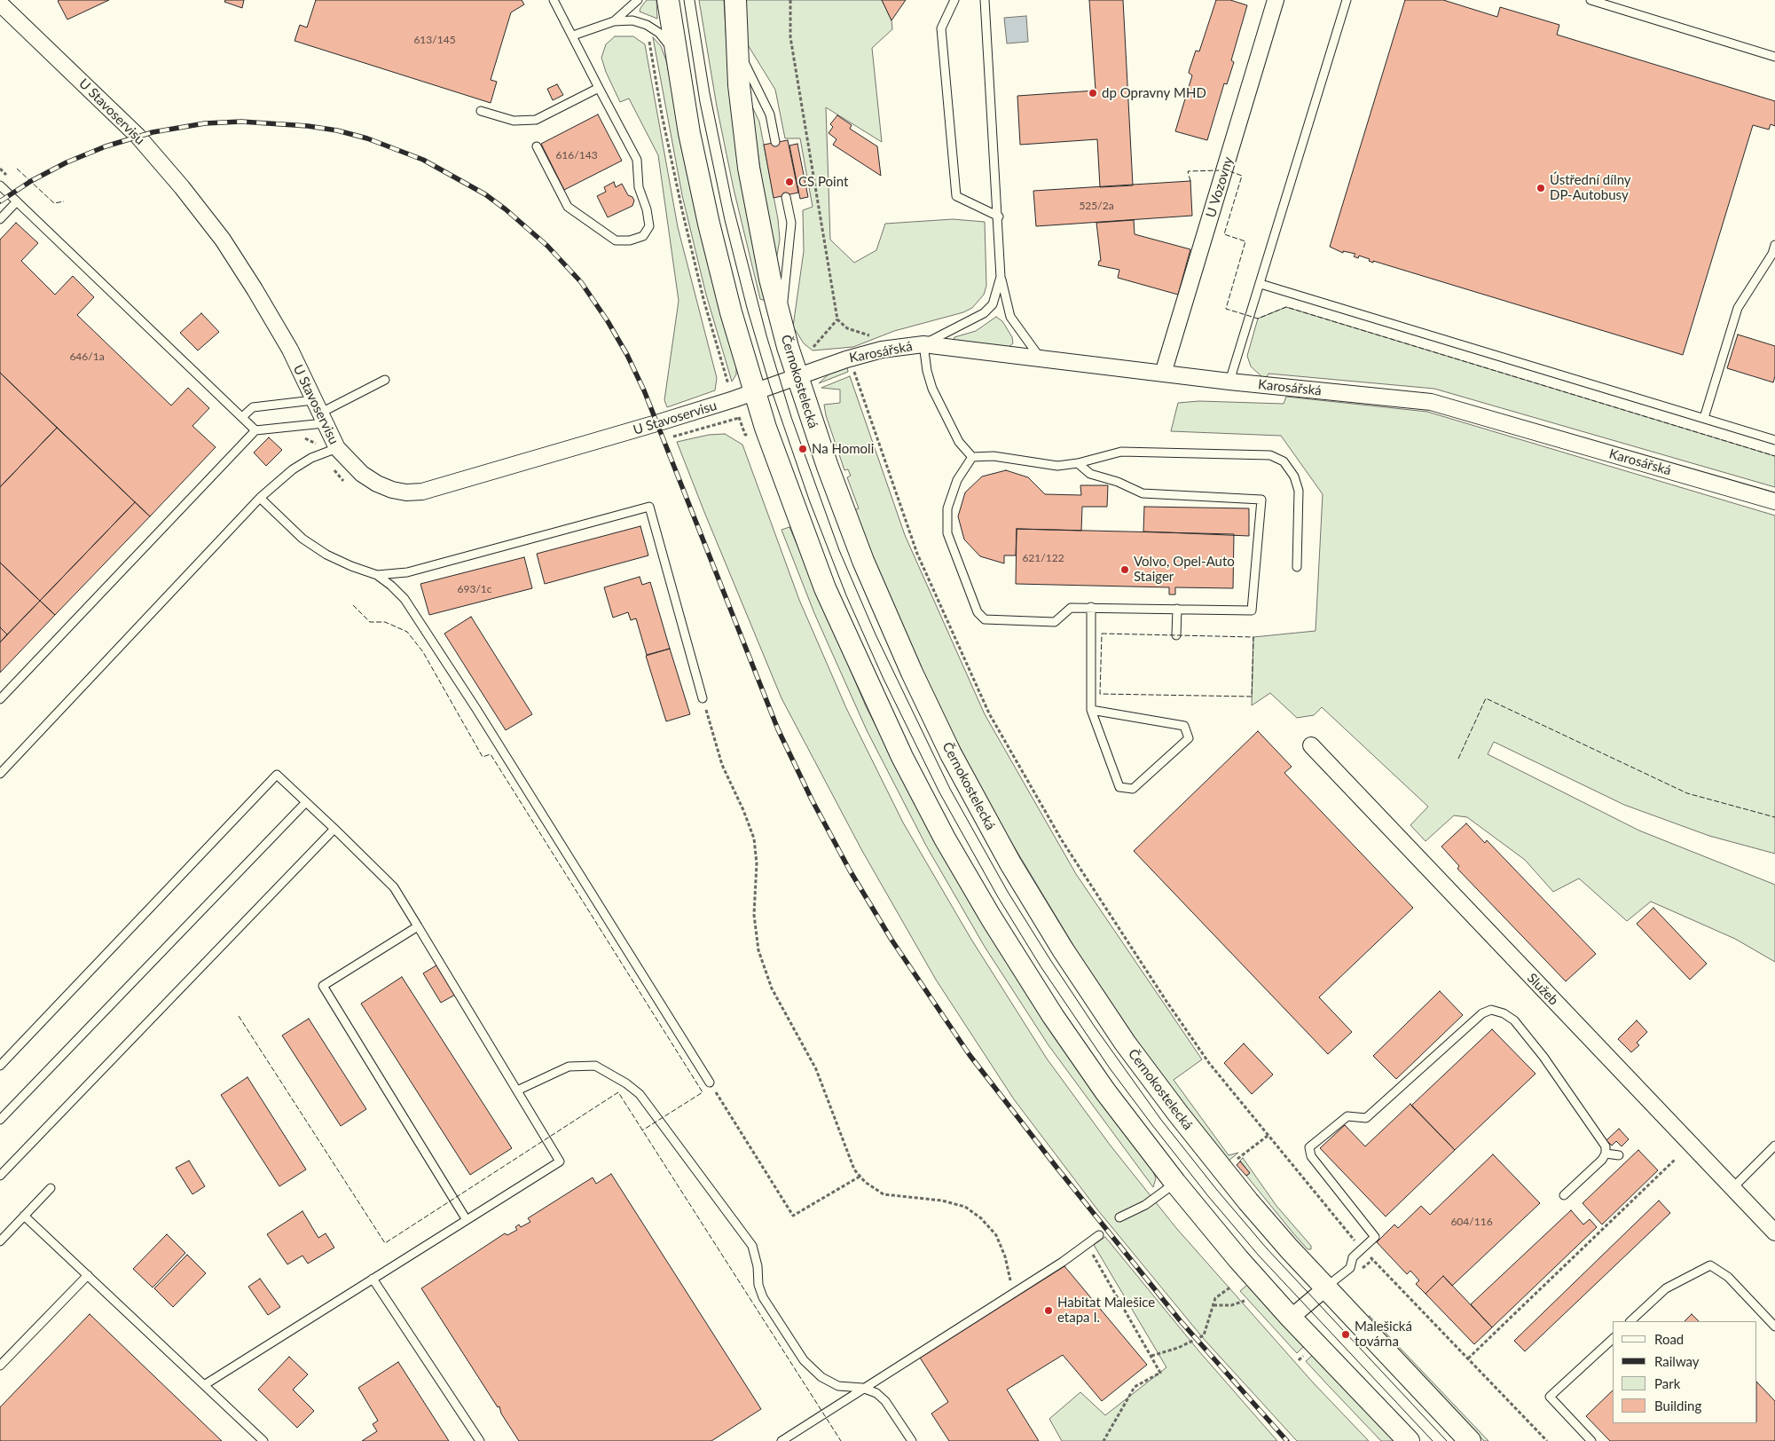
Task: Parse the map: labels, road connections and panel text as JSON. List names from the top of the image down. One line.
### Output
{"streets":{"main road":["Černokostelecká"],"street":["U Stavoservisu","U Vozovny","Karosářská","Služeb"]},"crossings":[["U Stavoservisu","Karosářská"],["U Stavoservisu","Černokostelecká"],["U Vozovny","Karosářská"],["Karosářská","Černokostelecká"]],"places":["dp Opravny MHD","CS Point","Ústřední dílny DP-Autobusy","Na Homoli","Volvo, Opel-Auto Staiger","Habitat Malešice etapa I.","Malešická továrna"],"house_numbers":["613/145","616/143","525/2a","646/1a","621/122","693/1c","604/116"],"legend":["Road","Railway","Park","Building"]}
